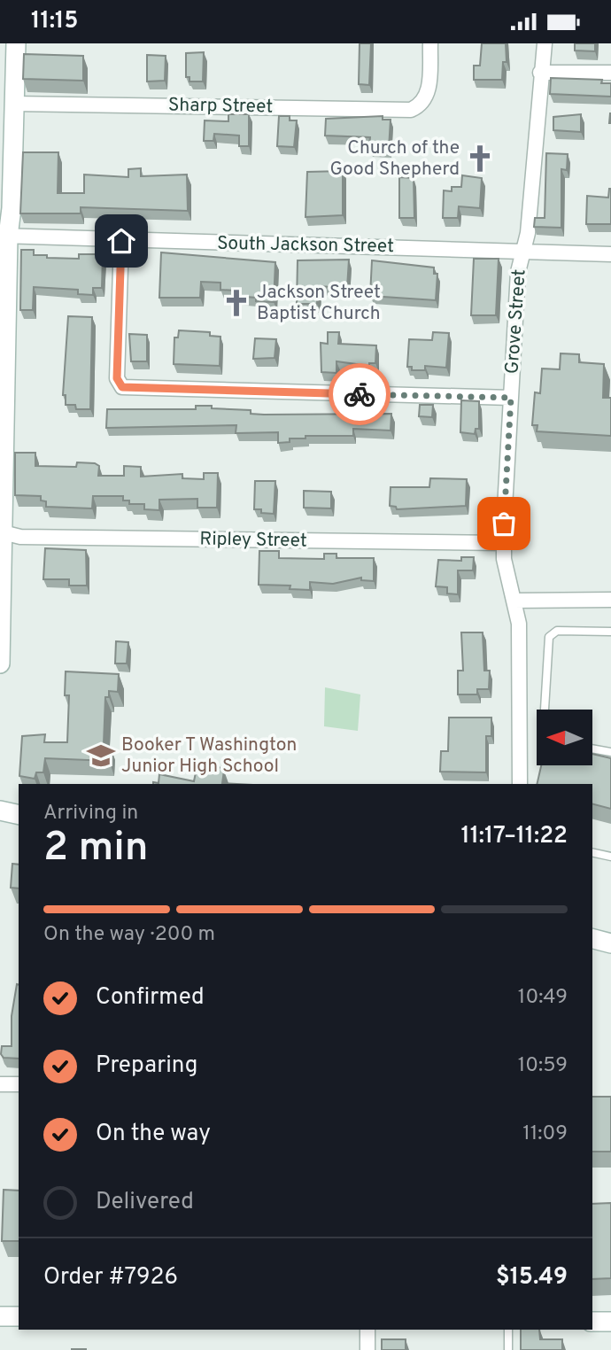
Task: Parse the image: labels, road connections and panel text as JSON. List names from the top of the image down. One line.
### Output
{"streets":{"street":["Sharp Street","South Jackson Street","Grove Street","Ripley Street"]},"crossings":[["South Jackson Street","Grove Street"],["Grove Street","Ripley Street"]],"places":{"church":["Church of the Good Shepherd","Jackson Street Baptist Church"],"school or university":["Booker T Washington Junior High School"]},"north":"left","page":{"status":"11:15","heading":["2 min","Arriving in","11:17–11:22"],"panel":["Order #7926","$15.49"],"bar":"On the way · 200 m","list":[["Confirmed","10:49"],["Preparing","10:59"],["On the way","11:09"],"Delivered"]}}
